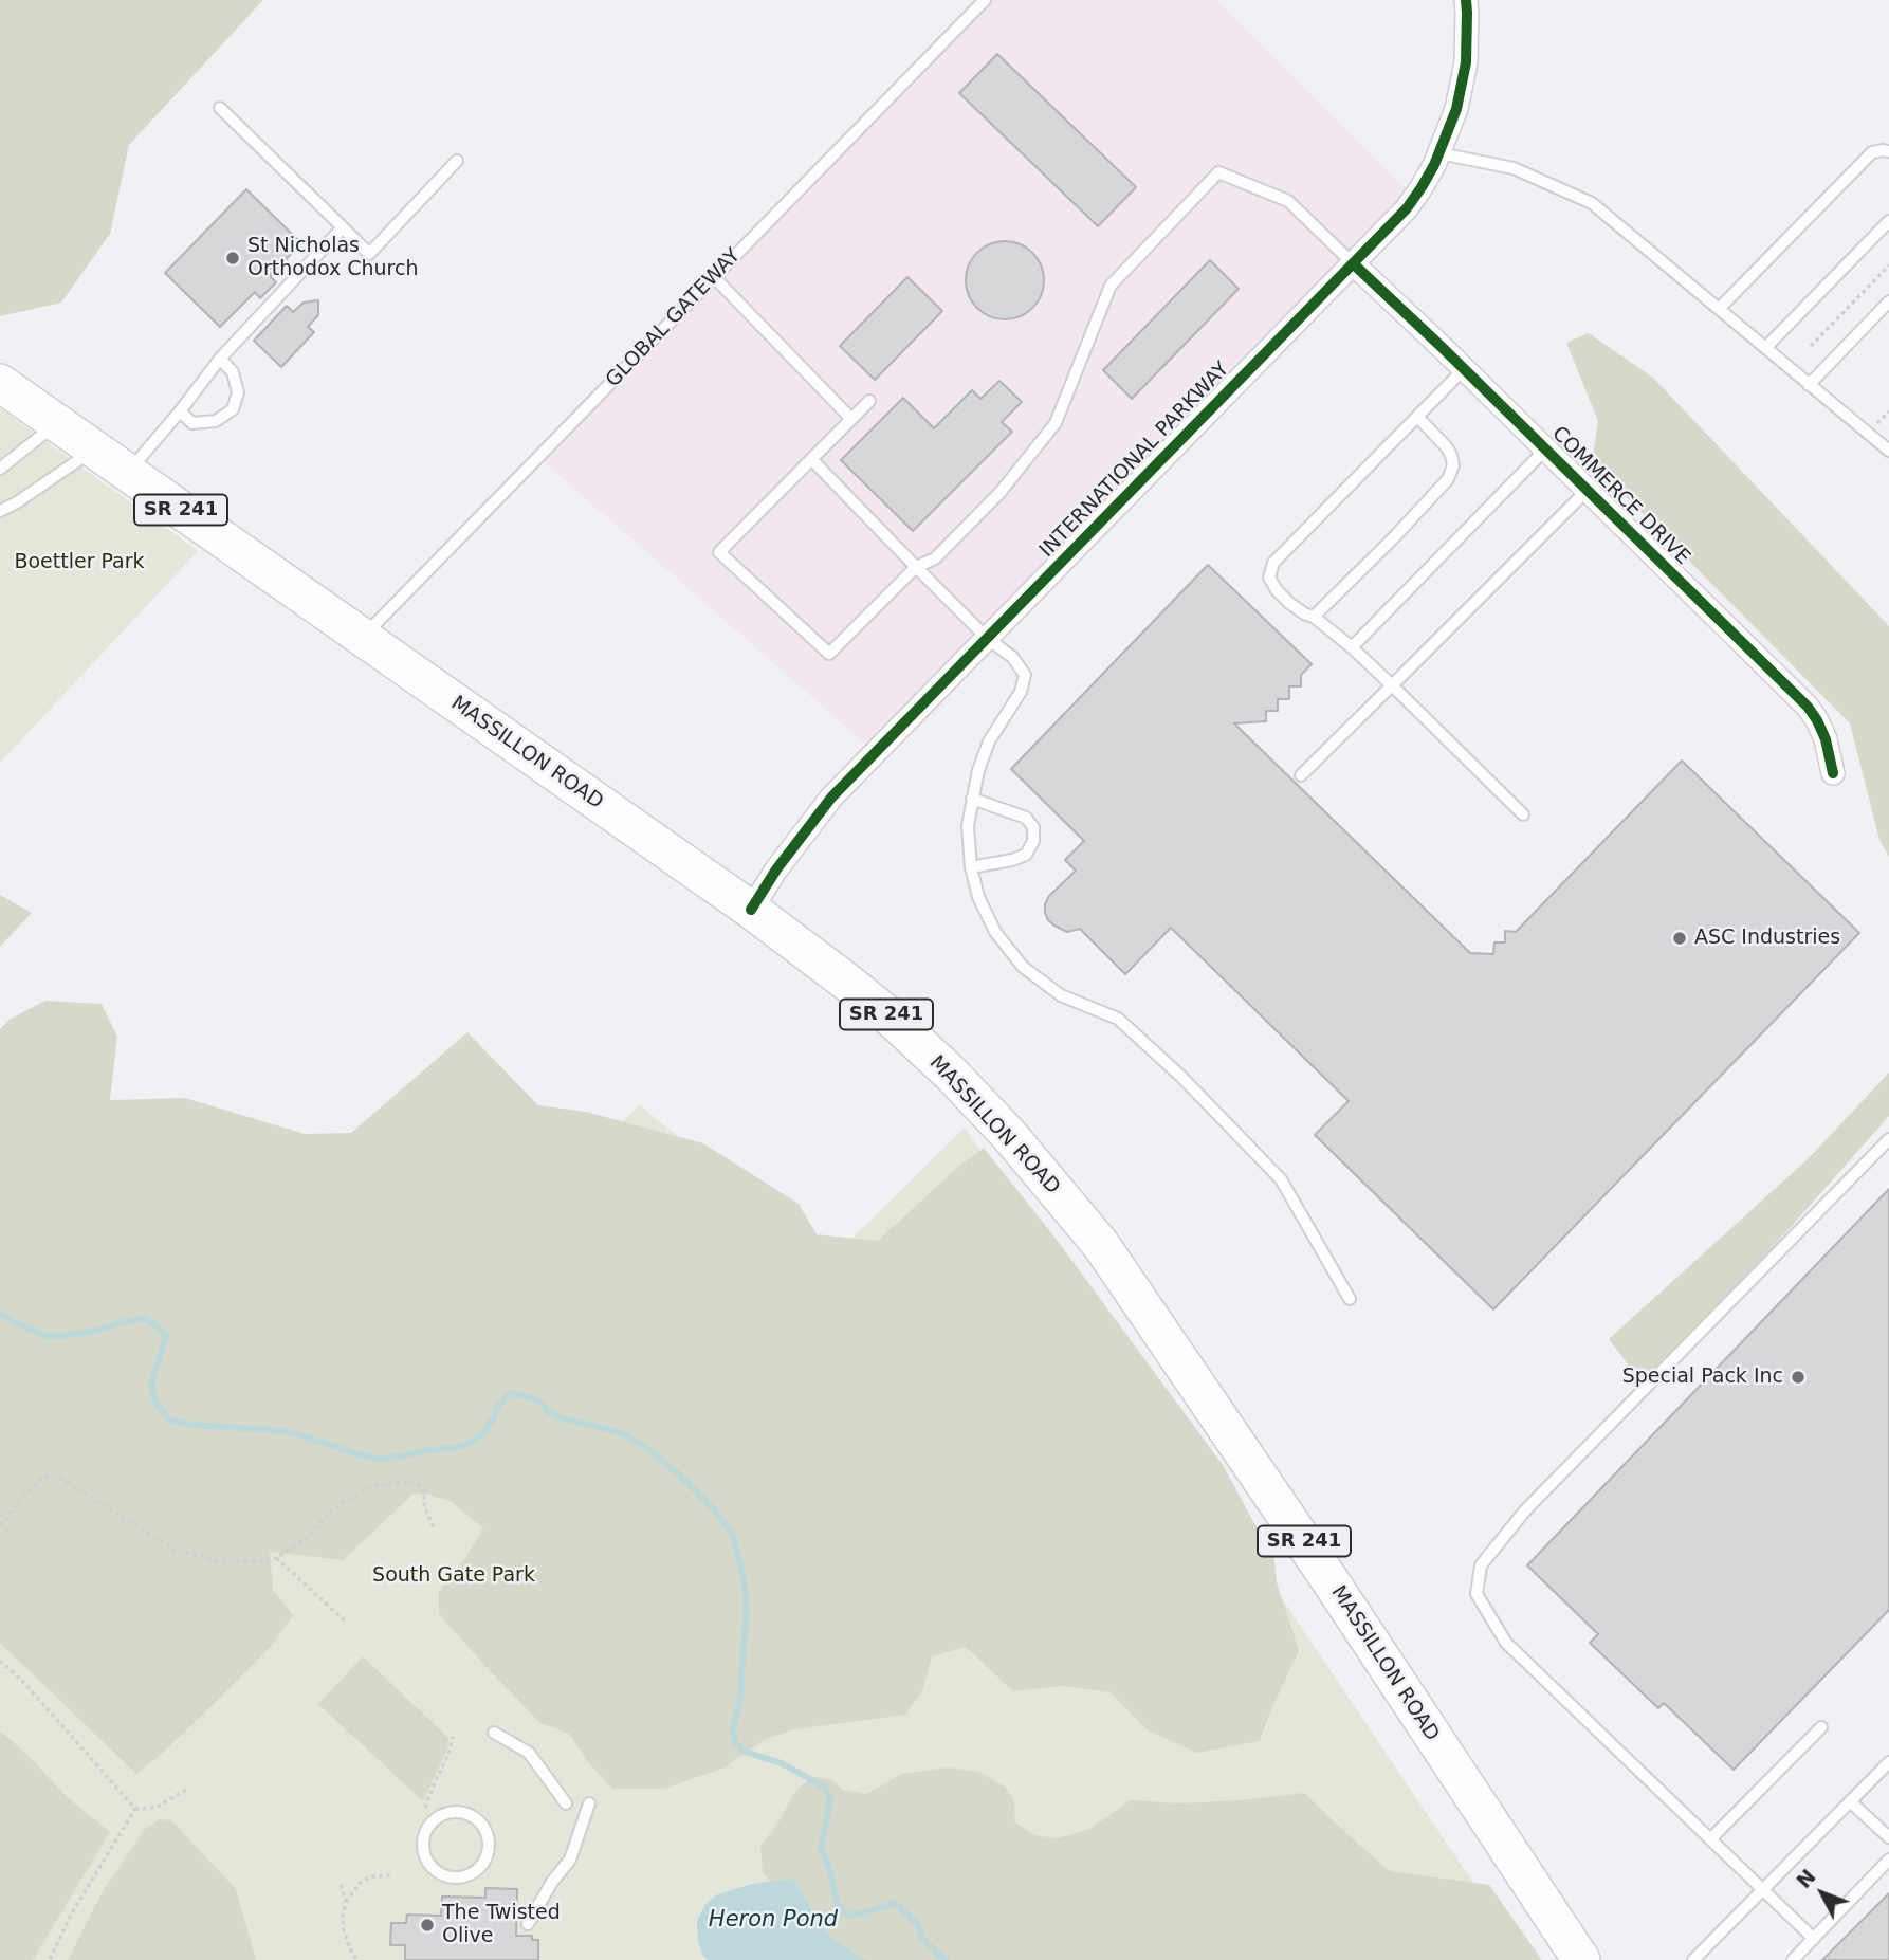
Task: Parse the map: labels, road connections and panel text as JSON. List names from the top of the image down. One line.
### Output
{"streets":{"main road":["SR 241","MASSILLON ROAD"],"street":["INTERNATIONAL PARKWAY","COMMERCE DRIVE"],"lane":["GLOBAL GATEWAY"]},"crossings":[["GLOBAL GATEWAY","MASSILLON ROAD"],["INTERNATIONAL PARKWAY","COMMERCE DRIVE"],["INTERNATIONAL PARKWAY","MASSILLON ROAD"]],"water":["Heron Pond"],"parks":["Boettler Park","South Gate Park"],"places":["St Nicholas Orthodox Church","ASC Industries","Special Pack Inc","The Twisted Olive"],"north":"top left"}
